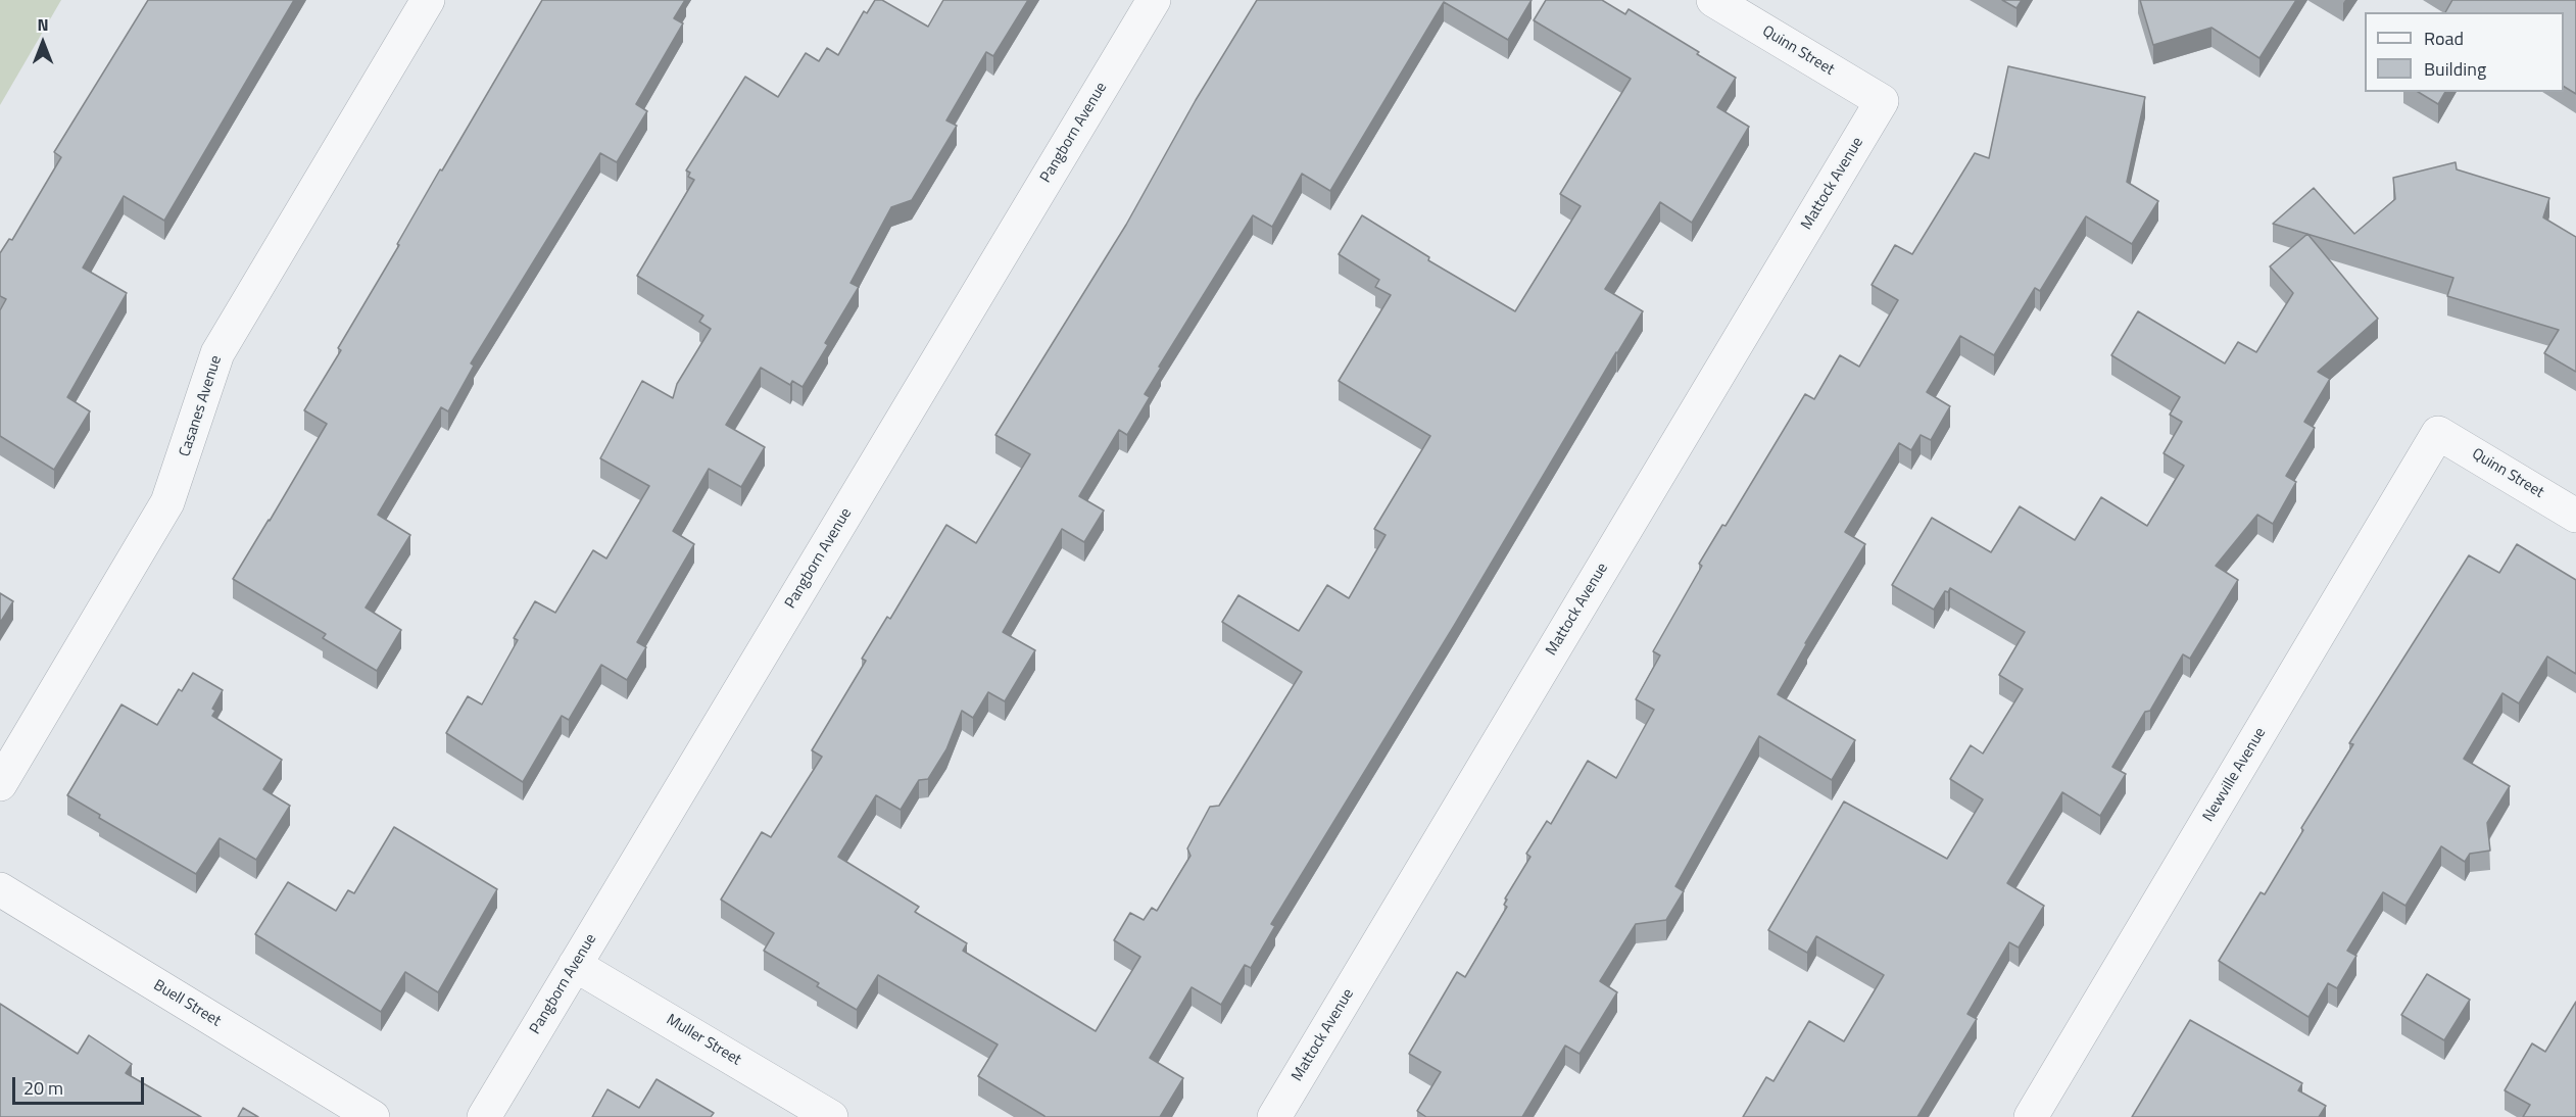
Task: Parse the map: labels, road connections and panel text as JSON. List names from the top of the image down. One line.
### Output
{"streets":{"street":["Quinn Street","Pangborn Avenue","Mattock Avenue","Casanes Avenue","Newville Avenue","Buell Street","Muller Street"]},"crossings":[["Quinn Street","Mattock Avenue"],["Quinn Street","Newville Avenue"],["Pangborn Avenue","Muller Street"]],"legend":["Road","Building"],"scale_bar":"20 m","north":"top"}
